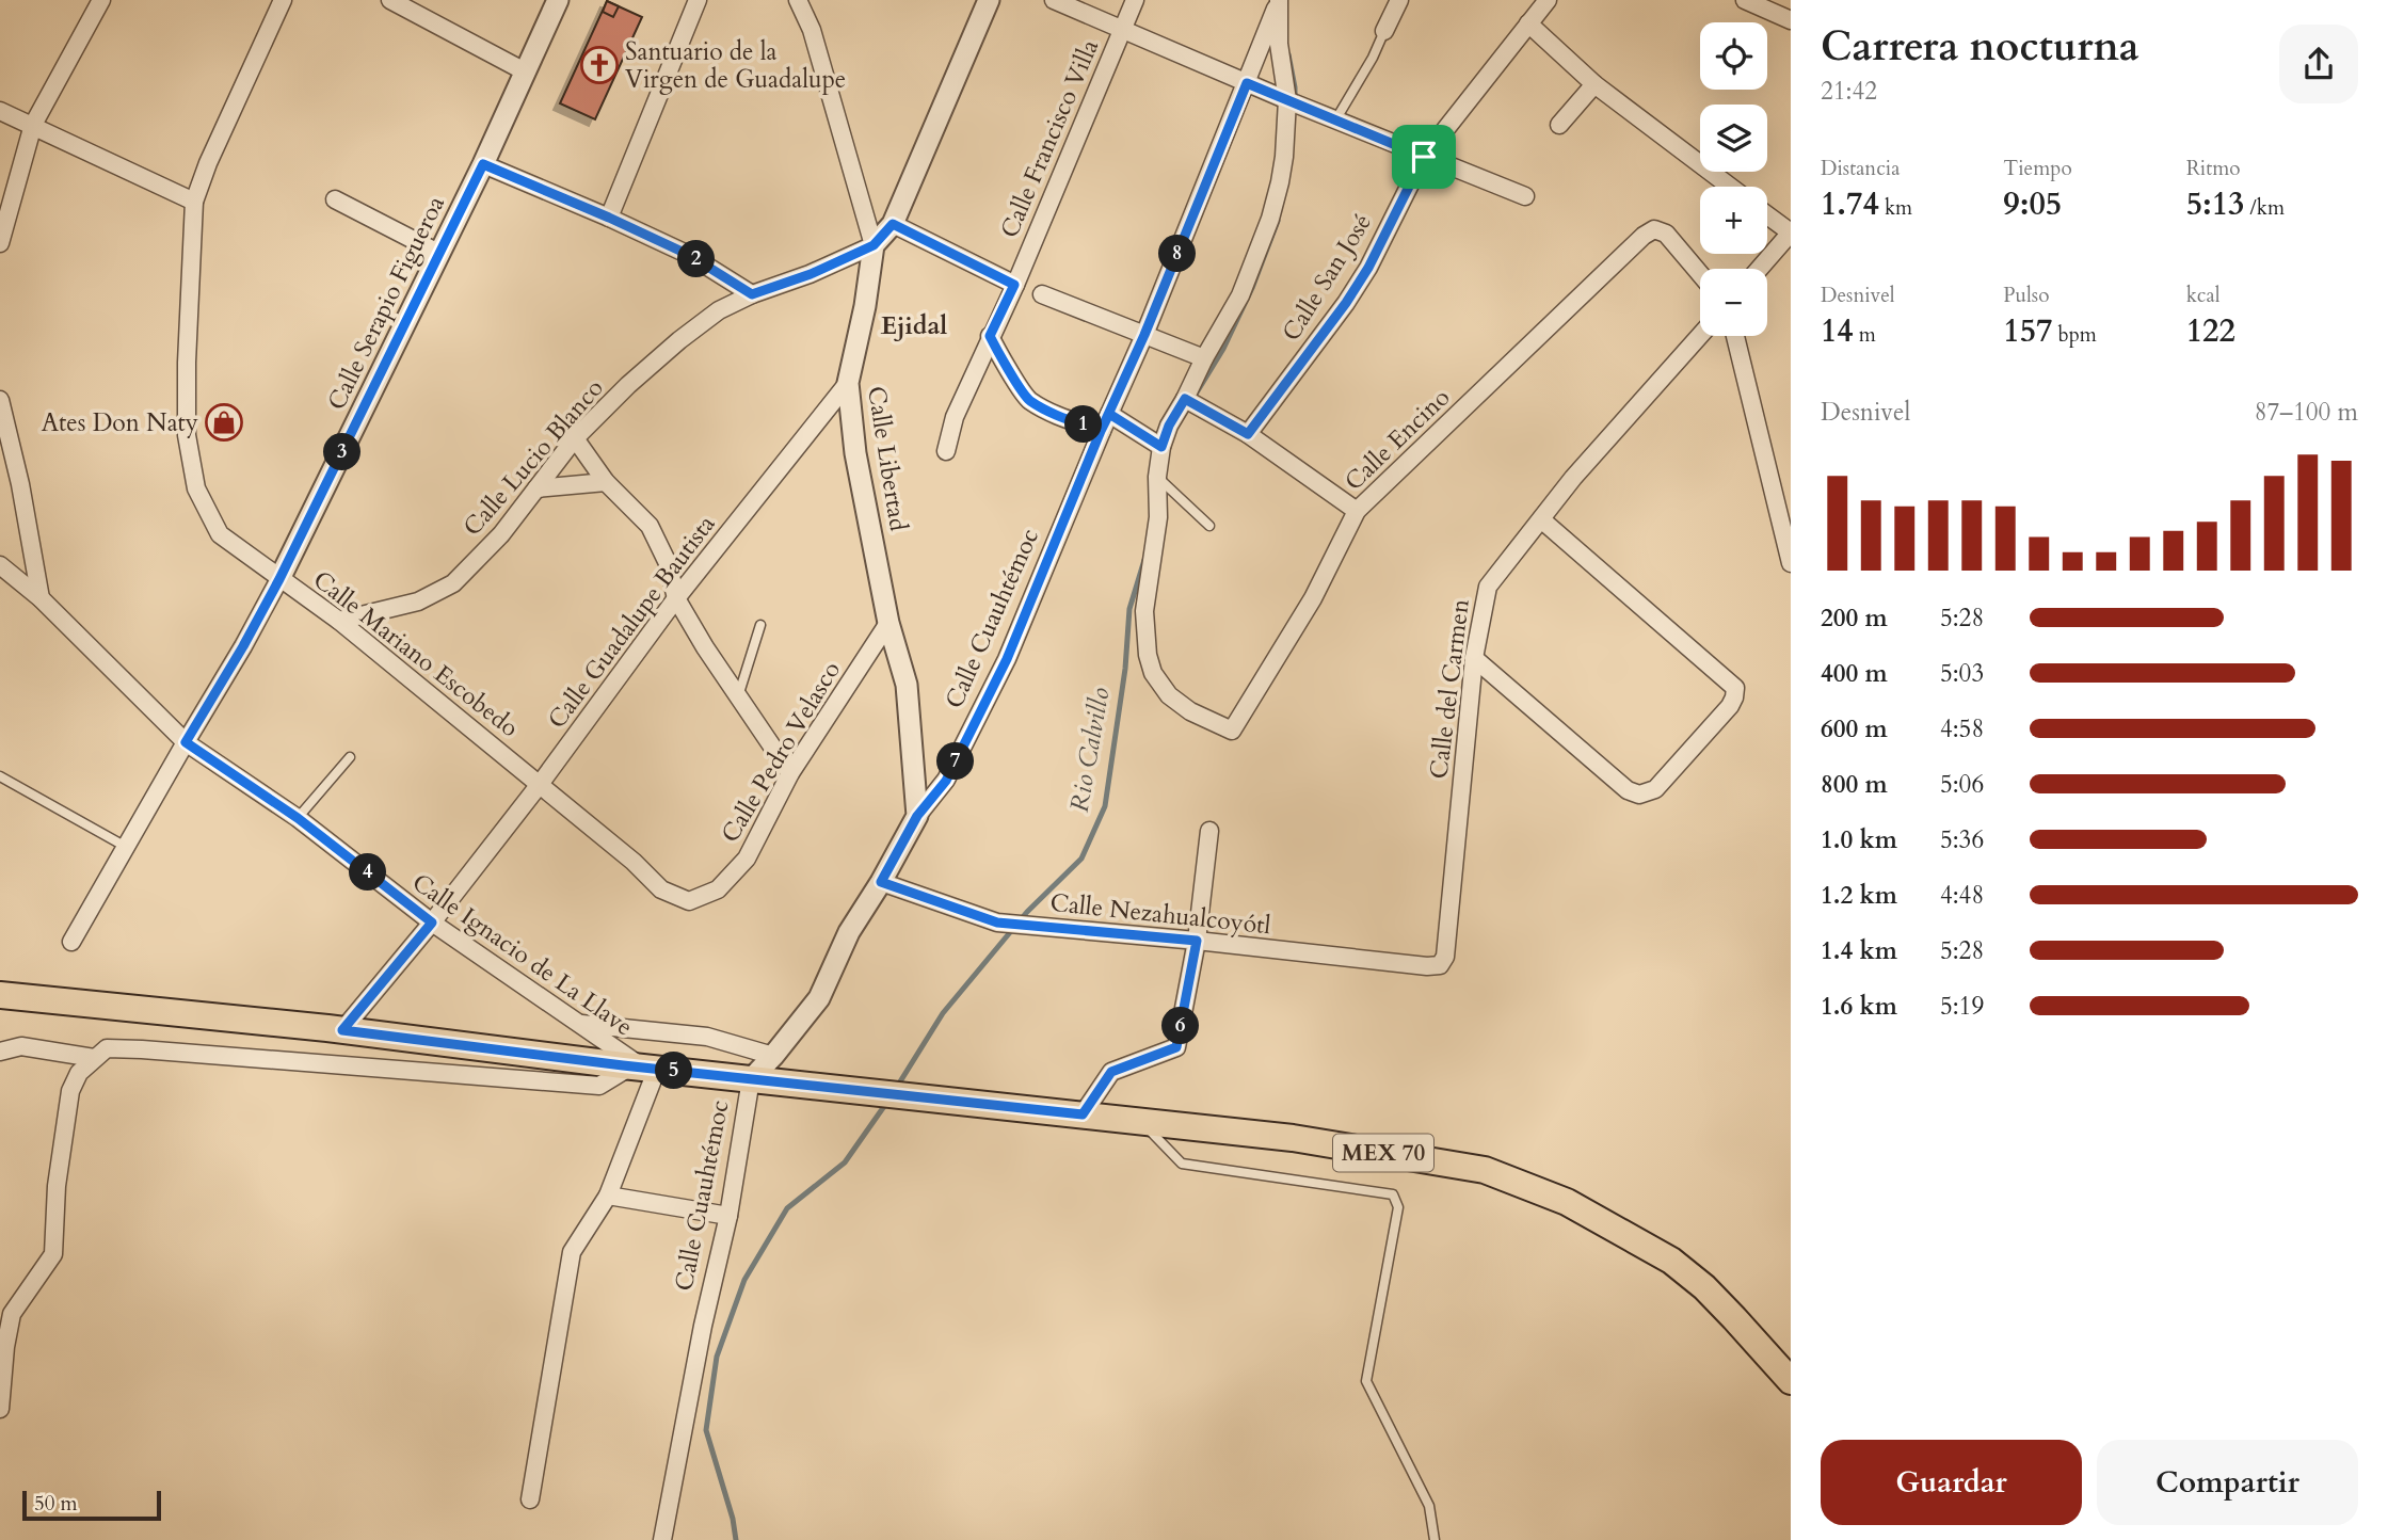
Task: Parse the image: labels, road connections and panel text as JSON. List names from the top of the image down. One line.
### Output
{"streets":{"main road":["MEX 70"],"street":["Calle Francisco Villa","Calle San José","Calle Serapio Figueroa","Calle Encino","Calle Lucio Blanco","Calle Libertad","Calle Cuauhtémoc","Calle Guadalupe Bautista","Calle Mariano Escobedo","Calle del Carmen","Calle Pedro Velasco","Calle Nezahualcoyótl","Calle Ignacio de La Llave"]},"crossings":[["Calle Serapio Figueroa","Calle Mariano Escobedo"],["Calle Serapio Figueroa","Calle Ignacio de La Llave"],["Calle Lucio Blanco","Calle Libertad"],["Calle Lucio Blanco","Calle Mariano Escobedo"],["Calle Libertad","Calle Cuauhtémoc"],["Calle Libertad","Calle Guadalupe Bautista"],["Calle Libertad","Calle Pedro Velasco"],["Calle Cuauhtémoc","Calle Nezahualcoyótl"],["Calle Cuauhtémoc","MEX 70"],["Calle Guadalupe Bautista","Calle Mariano Escobedo"],["Calle Guadalupe Bautista","Calle Ignacio de La Llave"],["Calle Guadalupe Bautista","MEX 70"],["Calle Mariano Escobedo","Calle Pedro Velasco"],["Calle del Carmen","Calle Nezahualcoyótl"],["Calle Ignacio de La Llave","MEX 70"]],"districts":["Ejidal"],"water":["Rio Calvillo"],"places":{"church":["Santuario de la Virgen de Guadalupe"],"shop":["Ates Don Naty"]},"scale_bar":"50 m","page":{"heading":["Carrera nocturna","21:42"],"map_buttons":["+","−"],"stats":[["Distancia","1.74 km"],["Tiempo","9:05"],["Ritmo","5:13 /km"],["Desnivel","14 m"],["Pulso","157 bpm"],["kcal","122"]],"pins":["8","2","1","3","7","4","6","5"],"chart":["Desnivel","87–100 m"],"list":[{"name":"200 m","note":"5:28"},{"name":"400 m","note":"5:03"},{"name":"600 m","note":"4:58"},{"name":"800 m","note":"5:06"},{"name":"1.0 km","note":"5:36"},{"name":"1.2 km","note":"4:48"},{"name":"1.4 km","note":"5:28"},{"name":"1.6 km","note":"5:19"}],"buttons":["Guardar","Compartir"],"scale":"50 m"}}
